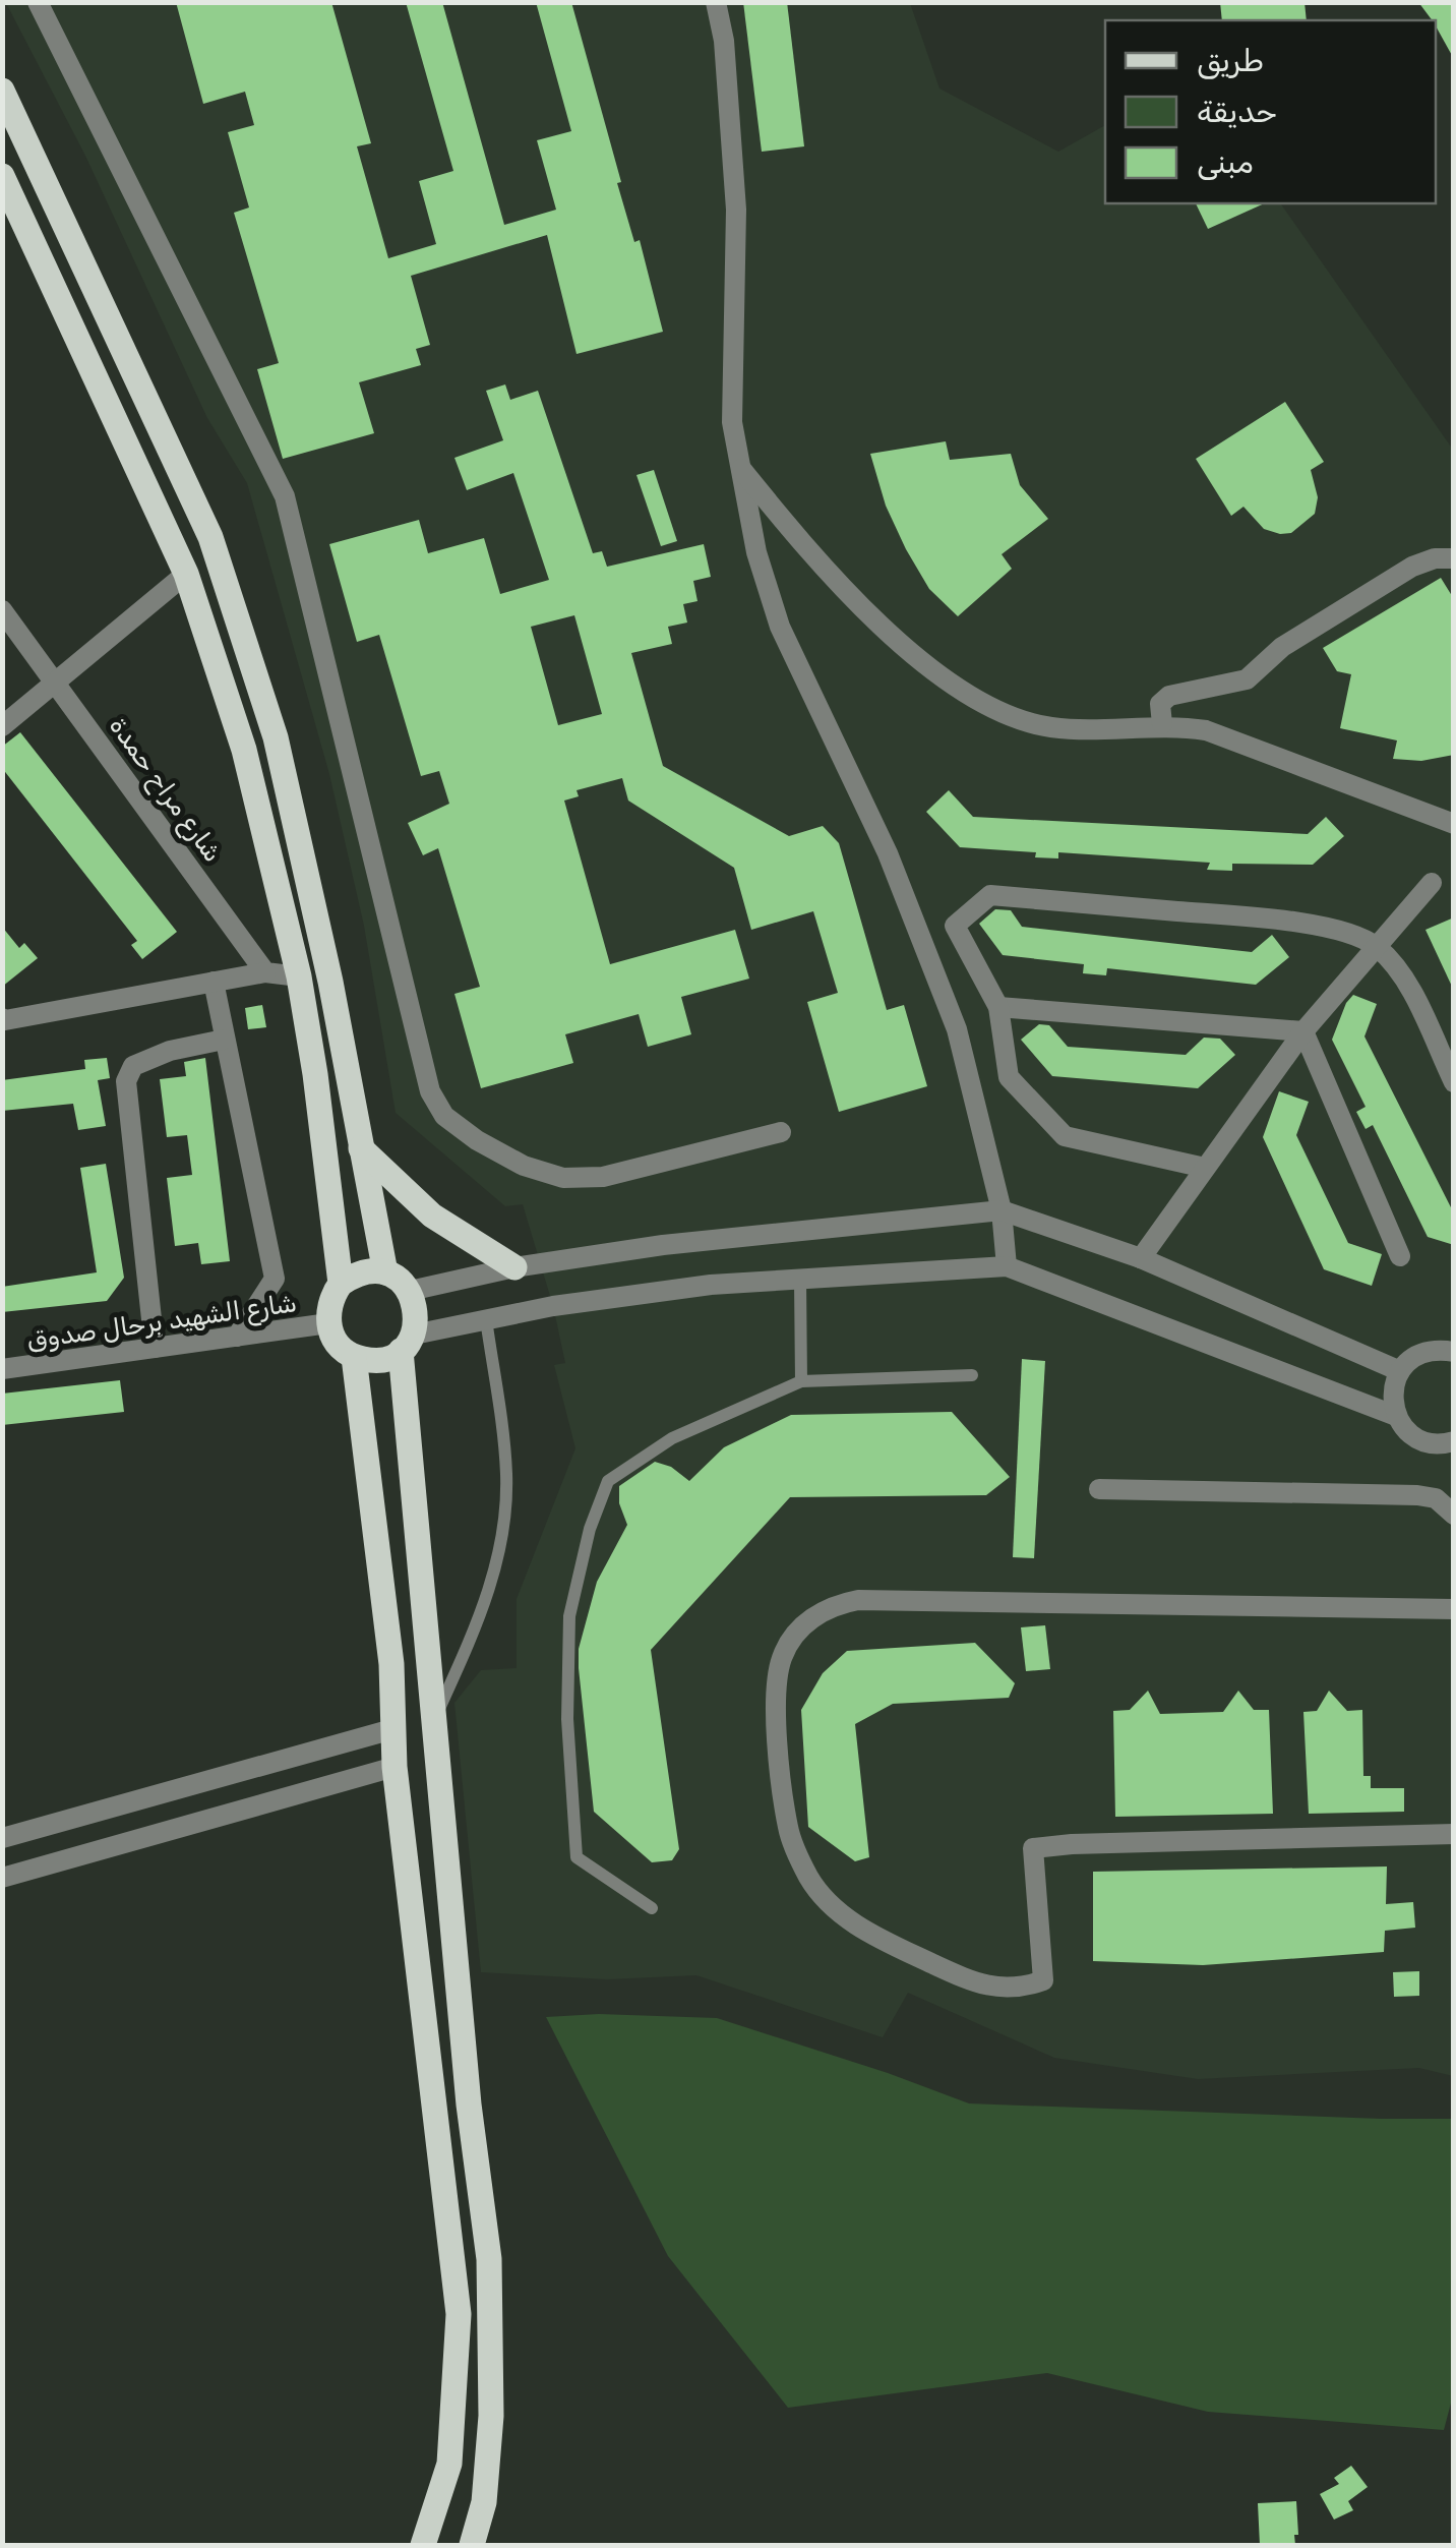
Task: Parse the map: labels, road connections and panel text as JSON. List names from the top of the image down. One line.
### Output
{"streets":{"street":["شارع مراح حمدة","شارع الشهيد برحال صدوق"]},"legend":["طريق","حديقة","مبنى"]}
